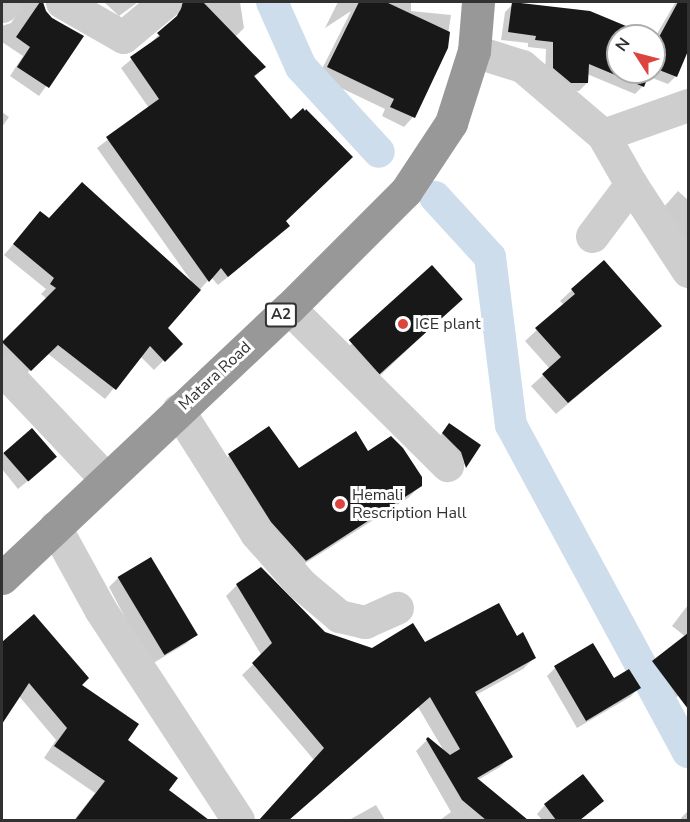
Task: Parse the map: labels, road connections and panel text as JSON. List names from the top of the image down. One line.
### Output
{"streets":{"highway":["A2","Matara Road"]},"places":["ICE plant","Hemali Rescription Hall"],"north":"top left"}
